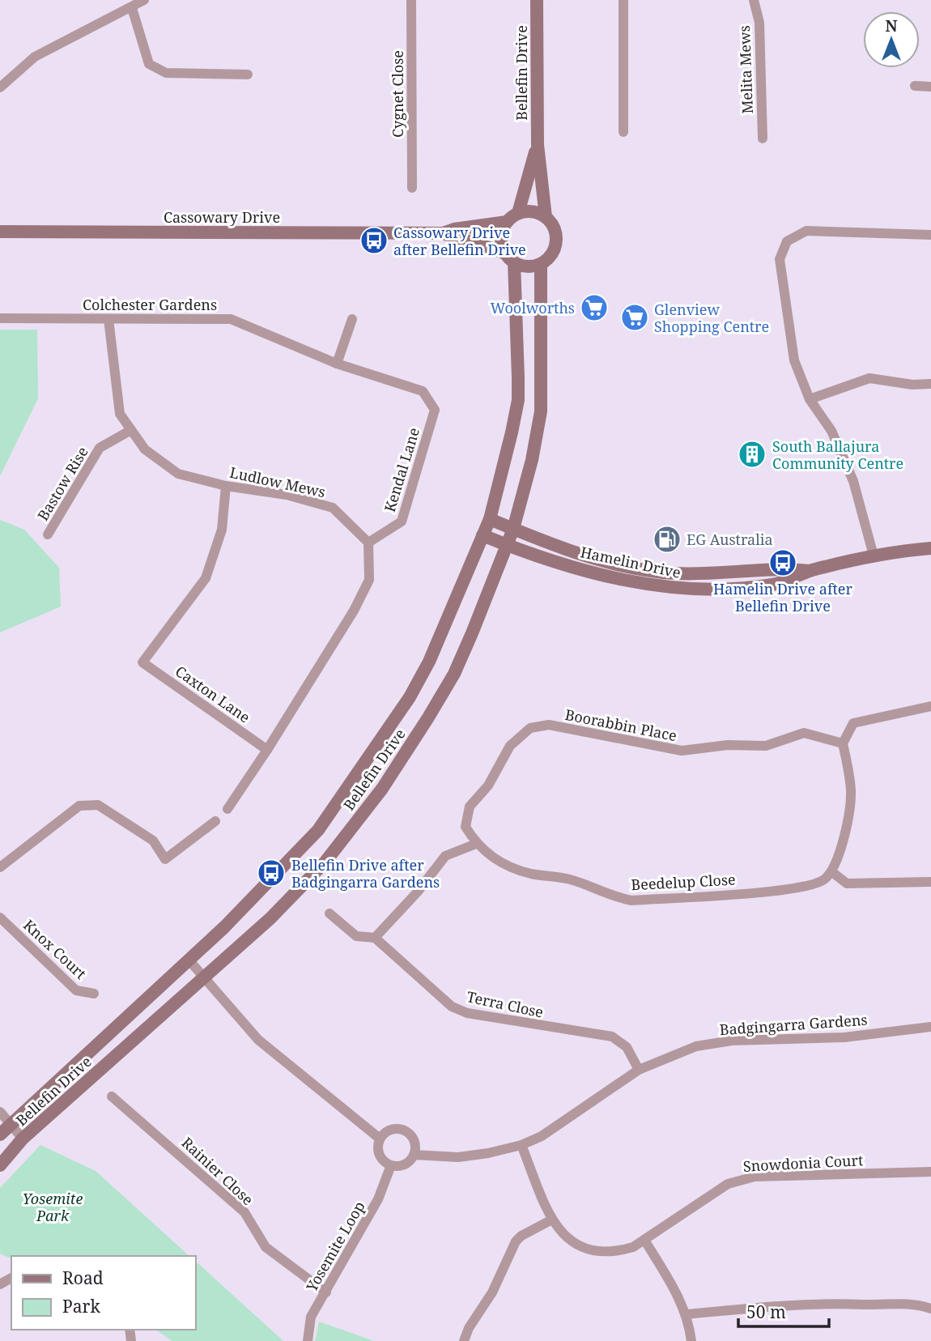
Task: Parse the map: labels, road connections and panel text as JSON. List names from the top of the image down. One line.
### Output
{"streets":{"main road":["Bellefin Drive","Cassowary Drive","Hamelin Drive"],"street":["Melita Mews","Cygnet Close","Colchester Gardens","Kendal Lane","Ludlow Mews","Bastow Rise","Caxton Lane","Boorabbin Place","Beedelup Close","Knox Court","Terra Close","Badgingarra Gardens","Snowdonia Court","Rainier Close","Yosemite Loop"]},"crossings":[["Bellefin Drive","Cassowary Drive"],["Bellefin Drive","Hamelin Drive"],["Colchester Gardens","Kendal Lane"],["Colchester Gardens","Ludlow Mews"],["Kendal Lane","Ludlow Mews"],["Ludlow Mews","Bastow Rise"],["Ludlow Mews","Caxton Lane"],["Boorabbin Place","Beedelup Close"],["Terra Close","Badgingarra Gardens"],["Badgingarra Gardens","Snowdonia Court"],["Badgingarra Gardens","Yosemite Loop"],["Rainier Close","Yosemite Loop"]],"parks":["Yosemite Park"],"places":{"bus stop":["Cassowary Drive after Bellefin Drive","Hamelin Drive after Bellefin Drive","Bellefin Drive after Badgingarra Gardens"],"supermarket":["Woolworths","Glenview Shopping Centre"],"building":["South Ballajura Community Centre"],"fuel station":["EG Australia"]},"legend":["Road","Park"],"scale_bar":"50 m","north":"top"}
